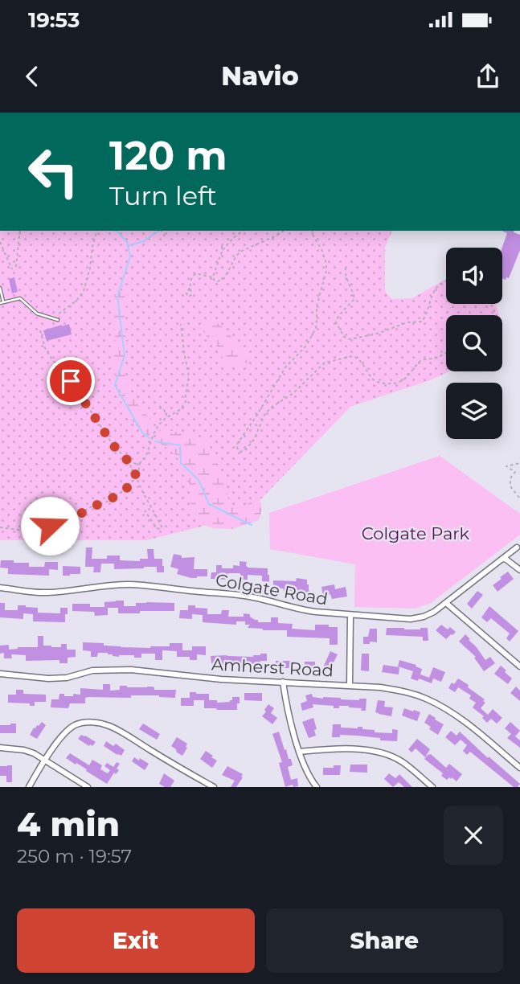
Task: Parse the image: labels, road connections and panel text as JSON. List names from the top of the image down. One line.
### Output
{"streets":{"street":["Colgate Road","Amherst Road"]},"parks":["Colgate Park"],"page":{"status":"19:53","header":"Navio","turn":["120 m","Turn left"],"heading":["4 min","250 m · 19:57"],"buttons":["Exit","Share"]}}
